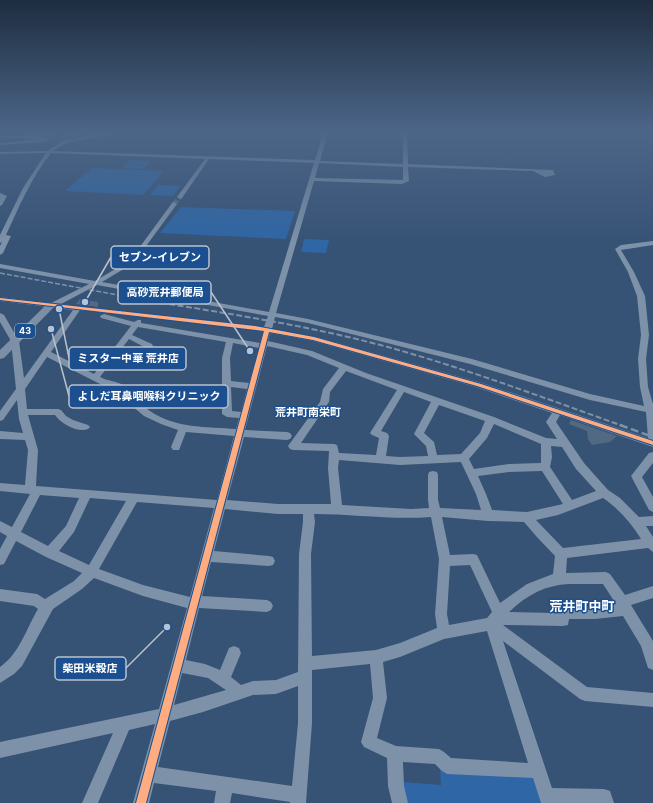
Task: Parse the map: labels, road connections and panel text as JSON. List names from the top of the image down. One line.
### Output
{"streets":{"main road":["43"]},"districts":["荒井町南栄町","荒井町中町"],"places":["セブン-イレブン","ミスター中華 荒井店","よしだ耳鼻咽喉科クリニック","高砂荒井郵便局","柴田米穀店"]}
